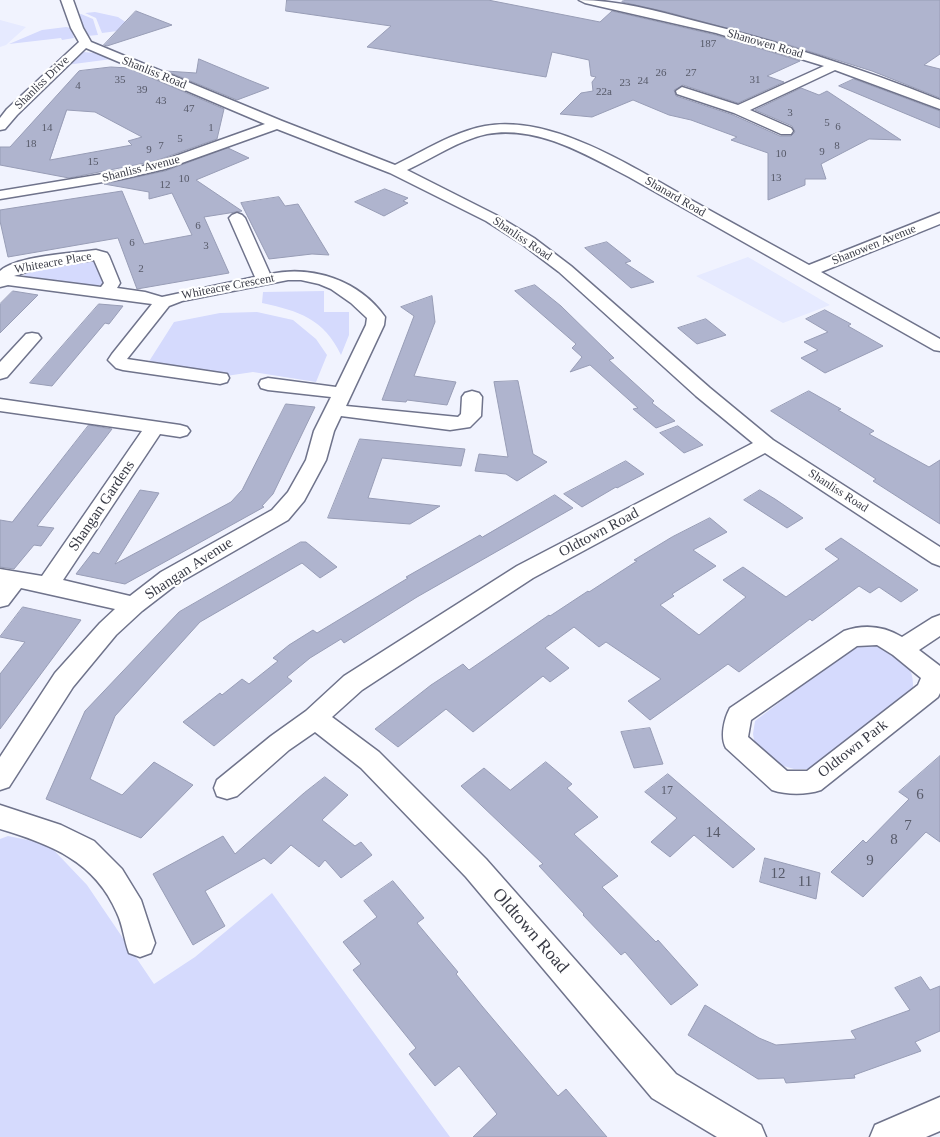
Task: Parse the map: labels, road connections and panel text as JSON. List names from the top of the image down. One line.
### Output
{"streets":{"street":["Shanowen Road","Shanliss Road","Shanliss Drive","Shanliss Avenue","Shanard Road","Shanowen Avenue","Whiteacre Place","Whiteacre Crescent","Shangan Gardens","Oldtown Road","Shangan Avenue","Oldtown Park"]},"crossings":[["Shanliss Road","Shanliss Drive"],["Shanliss Road","Shanliss Avenue"],["Shanliss Road","Shanard Road"],["Shanliss Road","Oldtown Road"],["Shanard Road","Shanowen Avenue"],["Whiteacre Place","Whiteacre Crescent"],["Whiteacre Crescent","Shangan Avenue"]],"house_numbers":["187","26","27","35","31","24","23","4","39","22a","43","47","3","5","6","14","1","5","18","7","8","9","9","10","15","13","10","12","6","6","3","2","17","6","7","14","8","9","12","11"]}
